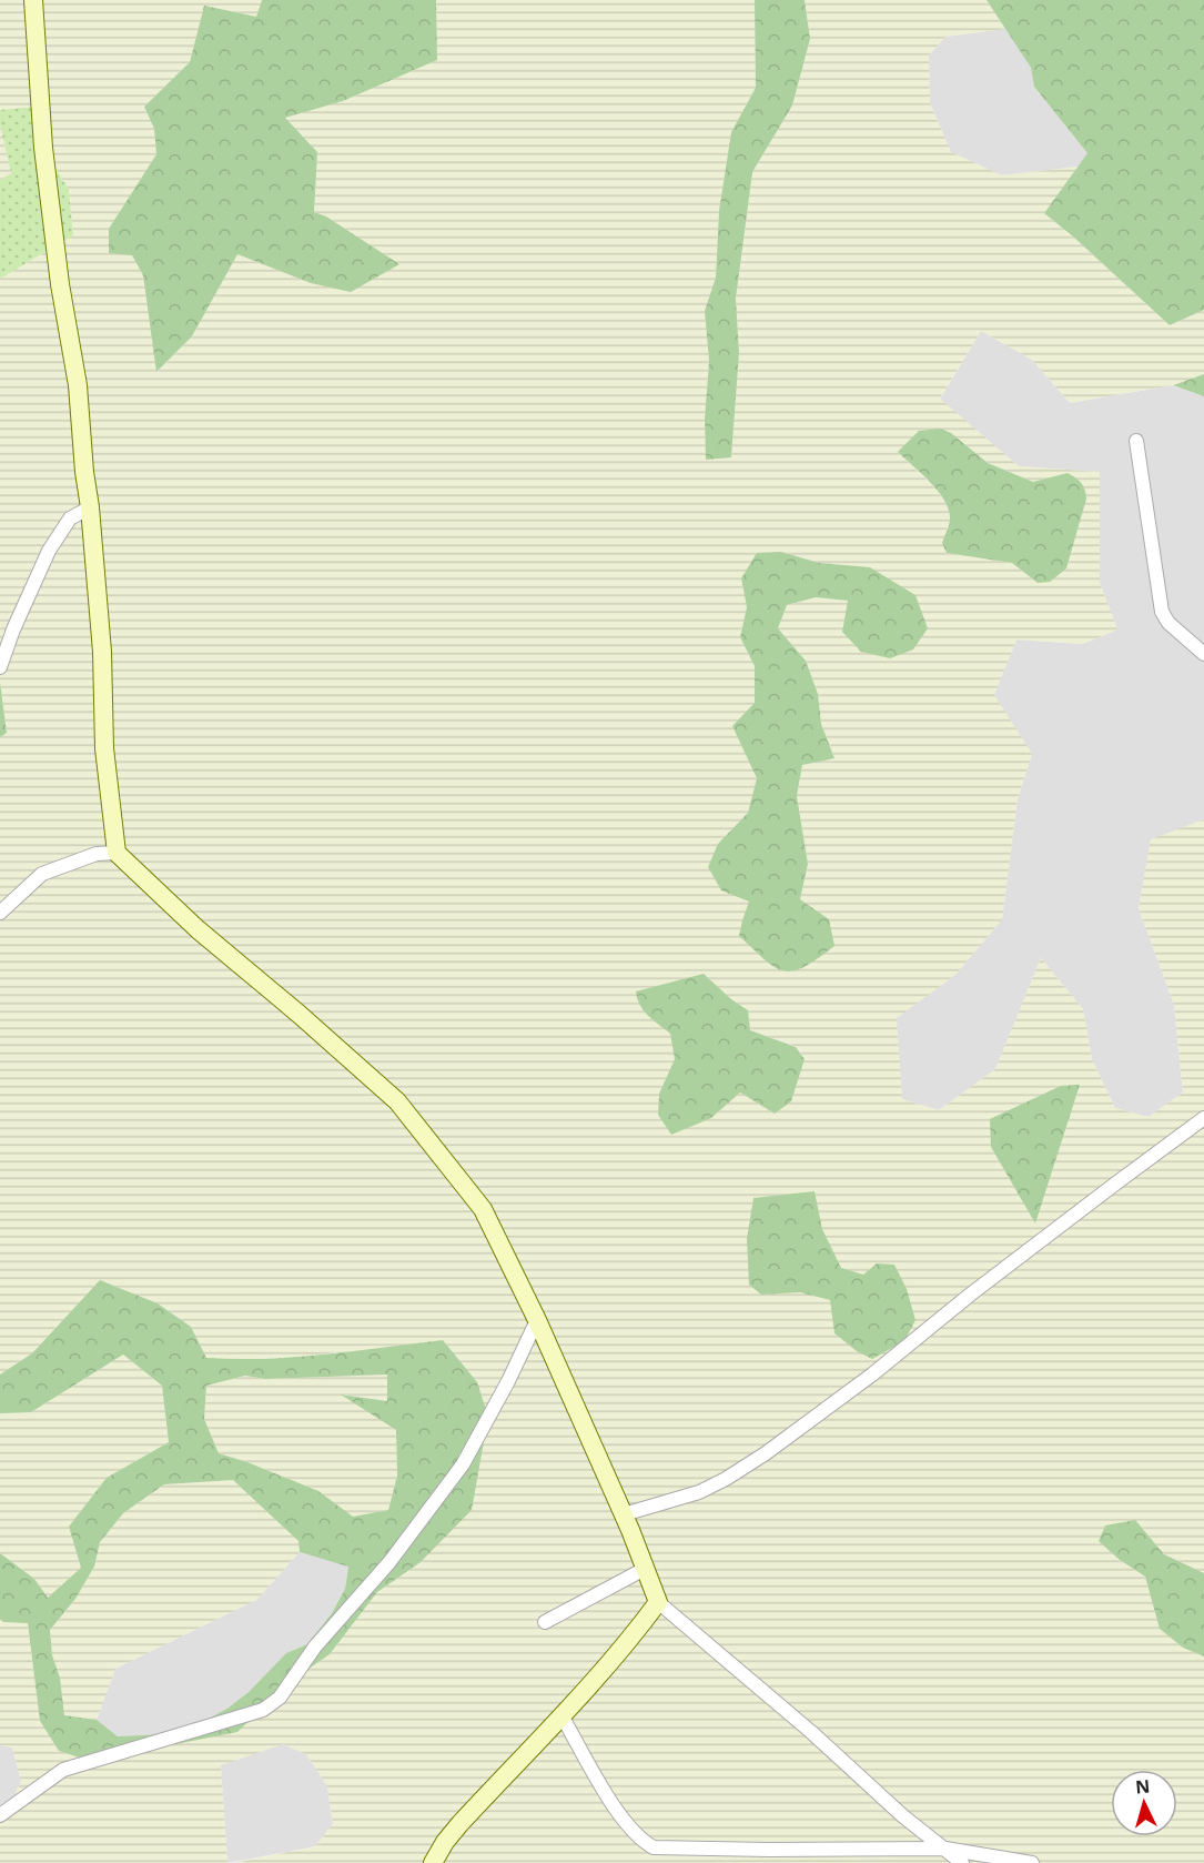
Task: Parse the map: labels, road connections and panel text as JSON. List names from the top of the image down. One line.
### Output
{"north":"top"}
